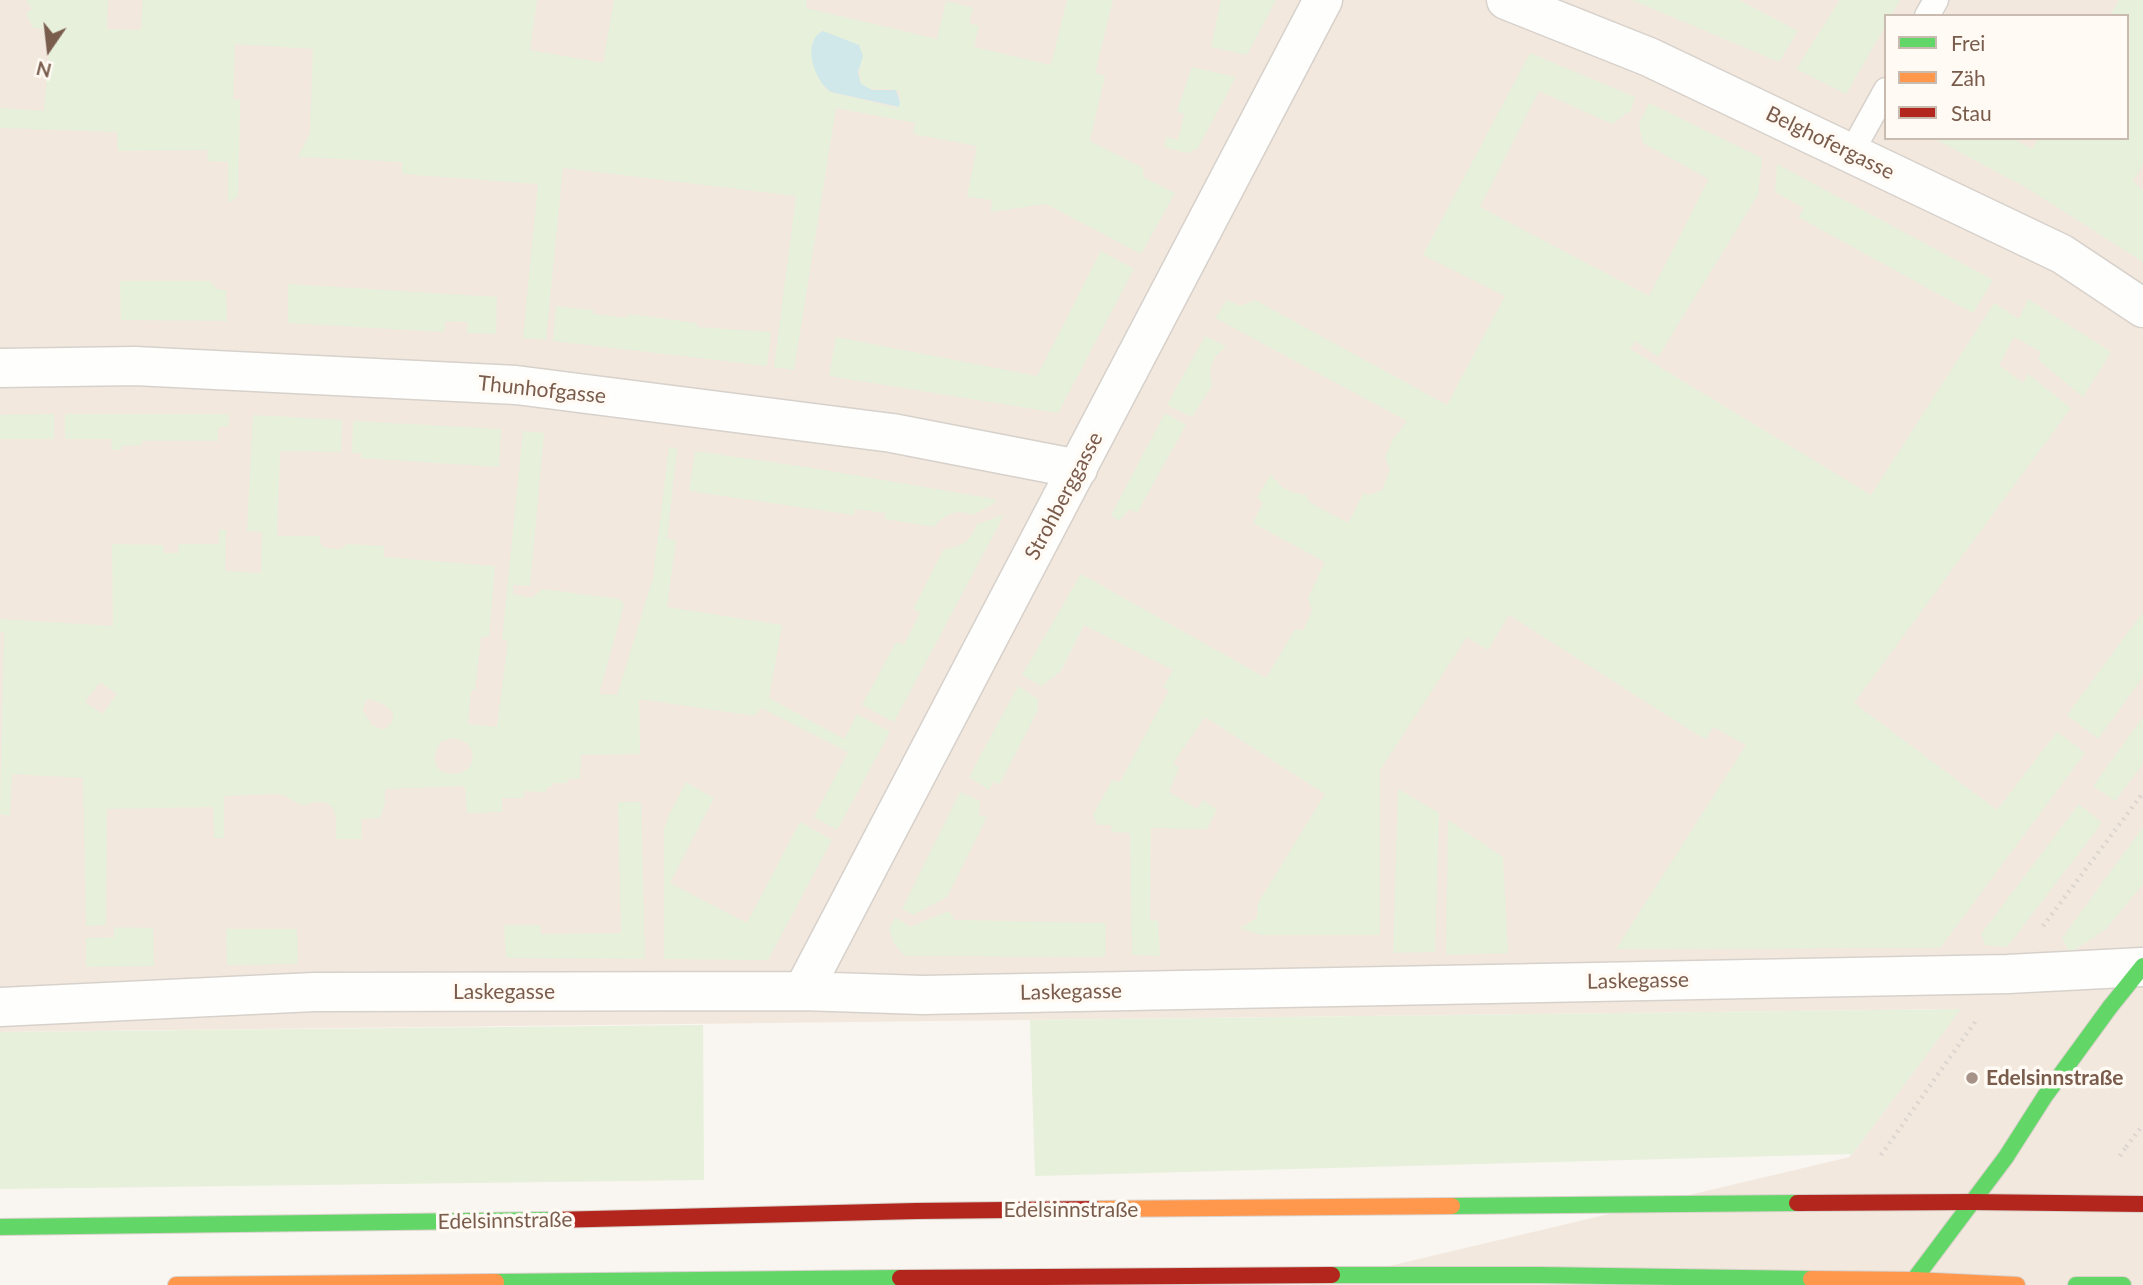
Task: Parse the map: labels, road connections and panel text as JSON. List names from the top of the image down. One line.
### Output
{"streets":{"main road":["Edelsinnstraße"],"street":["Belghofergasse","Thunhofgasse","Strohberggasse","Laskegasse"]},"crossings":[["Thunhofgasse","Strohberggasse"],["Strohberggasse","Laskegasse"]],"places":["Edelsinnstraße"],"legend":["Frei","Zäh","Stau"],"north":"bottom"}
